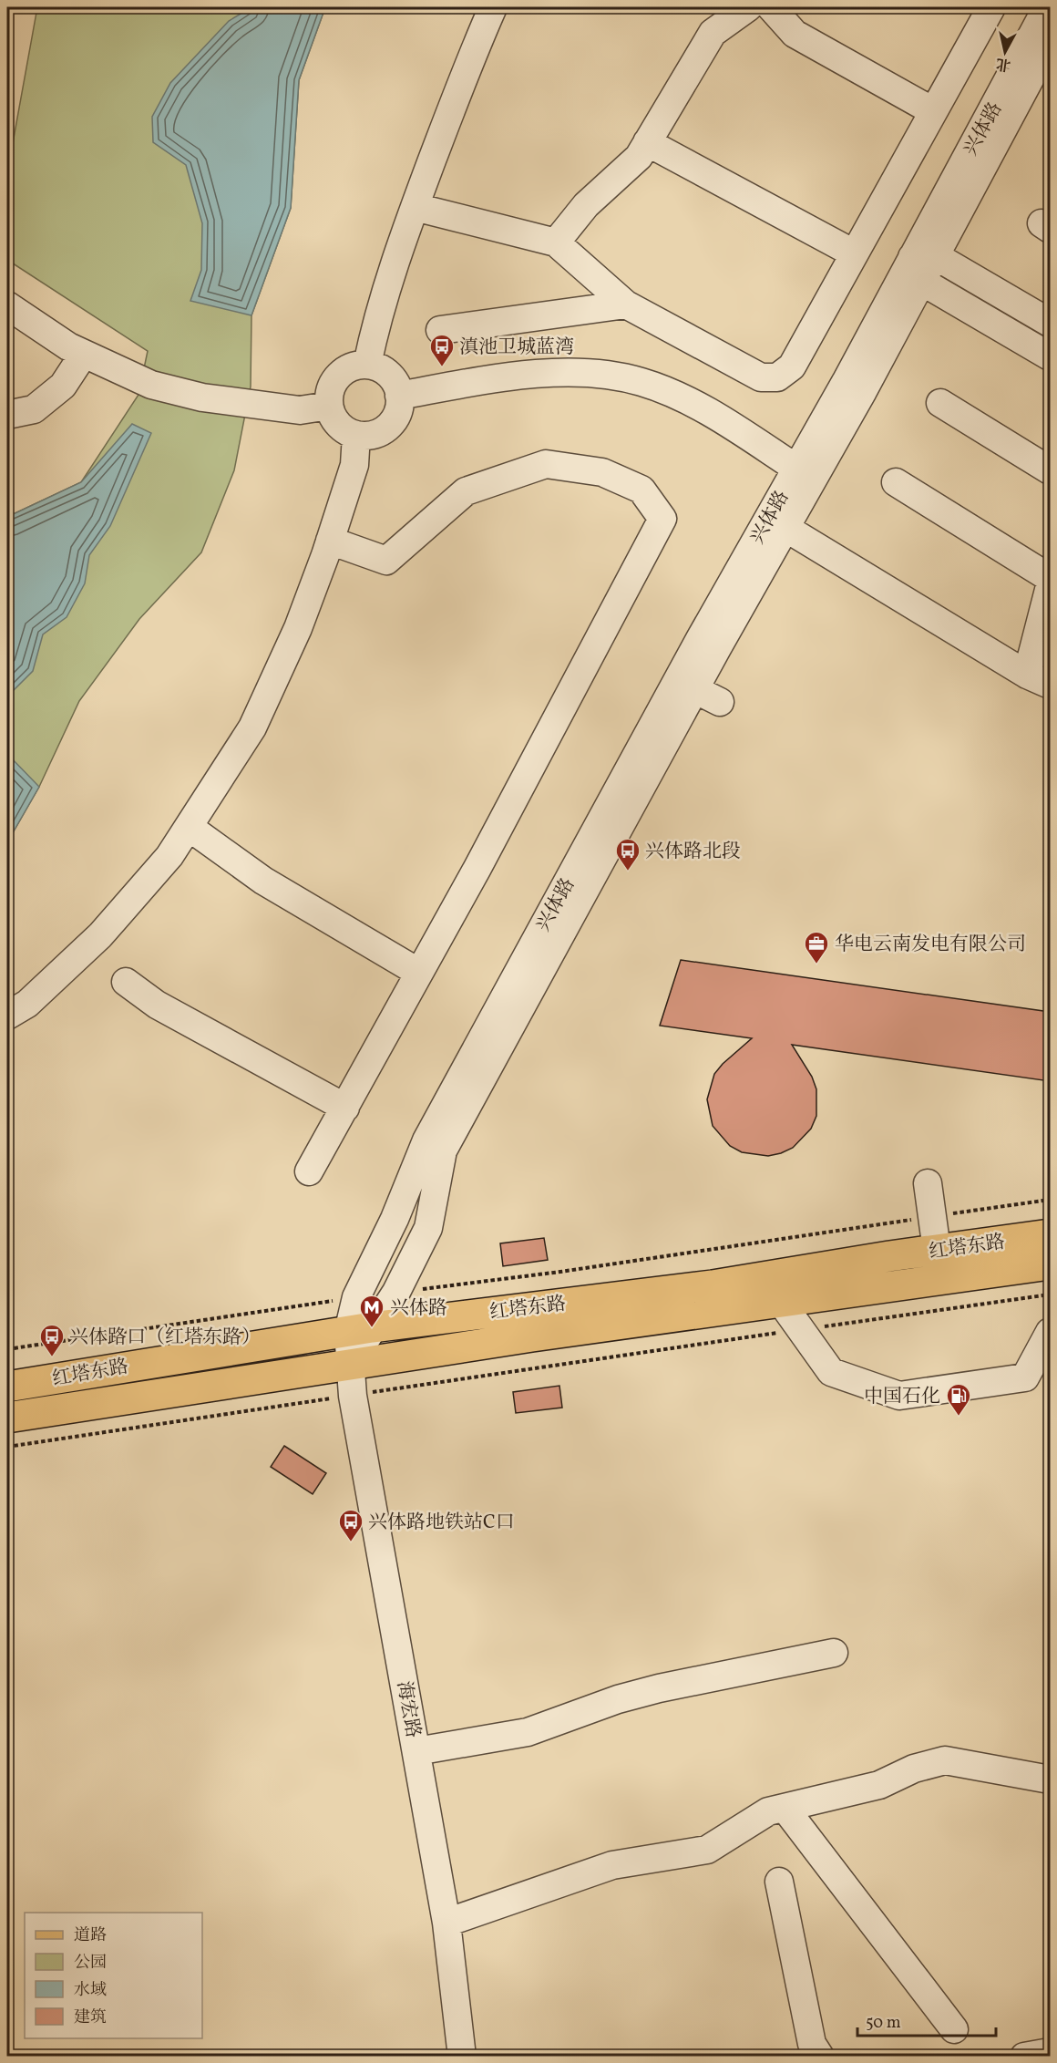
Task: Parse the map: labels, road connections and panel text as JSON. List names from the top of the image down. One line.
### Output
{"streets":{"main road":["红塔东路"],"street":["兴体路","海宏路"]},"crossings":[["兴体路","红塔东路"],["兴体路","海宏路"],["红塔东路","海宏路"]],"places":{"bus stop":["滇池卫城蓝湾","兴体路北段","兴体路口（红塔东路）","兴体路地铁站C口"],"office":["华电云南发电有限公司"],"metro station":["兴体路"],"fuel station":["中国石化"]},"legend":["道路","公园","水域","建筑"],"scale_bar":"50 m","north":"bottom"}
